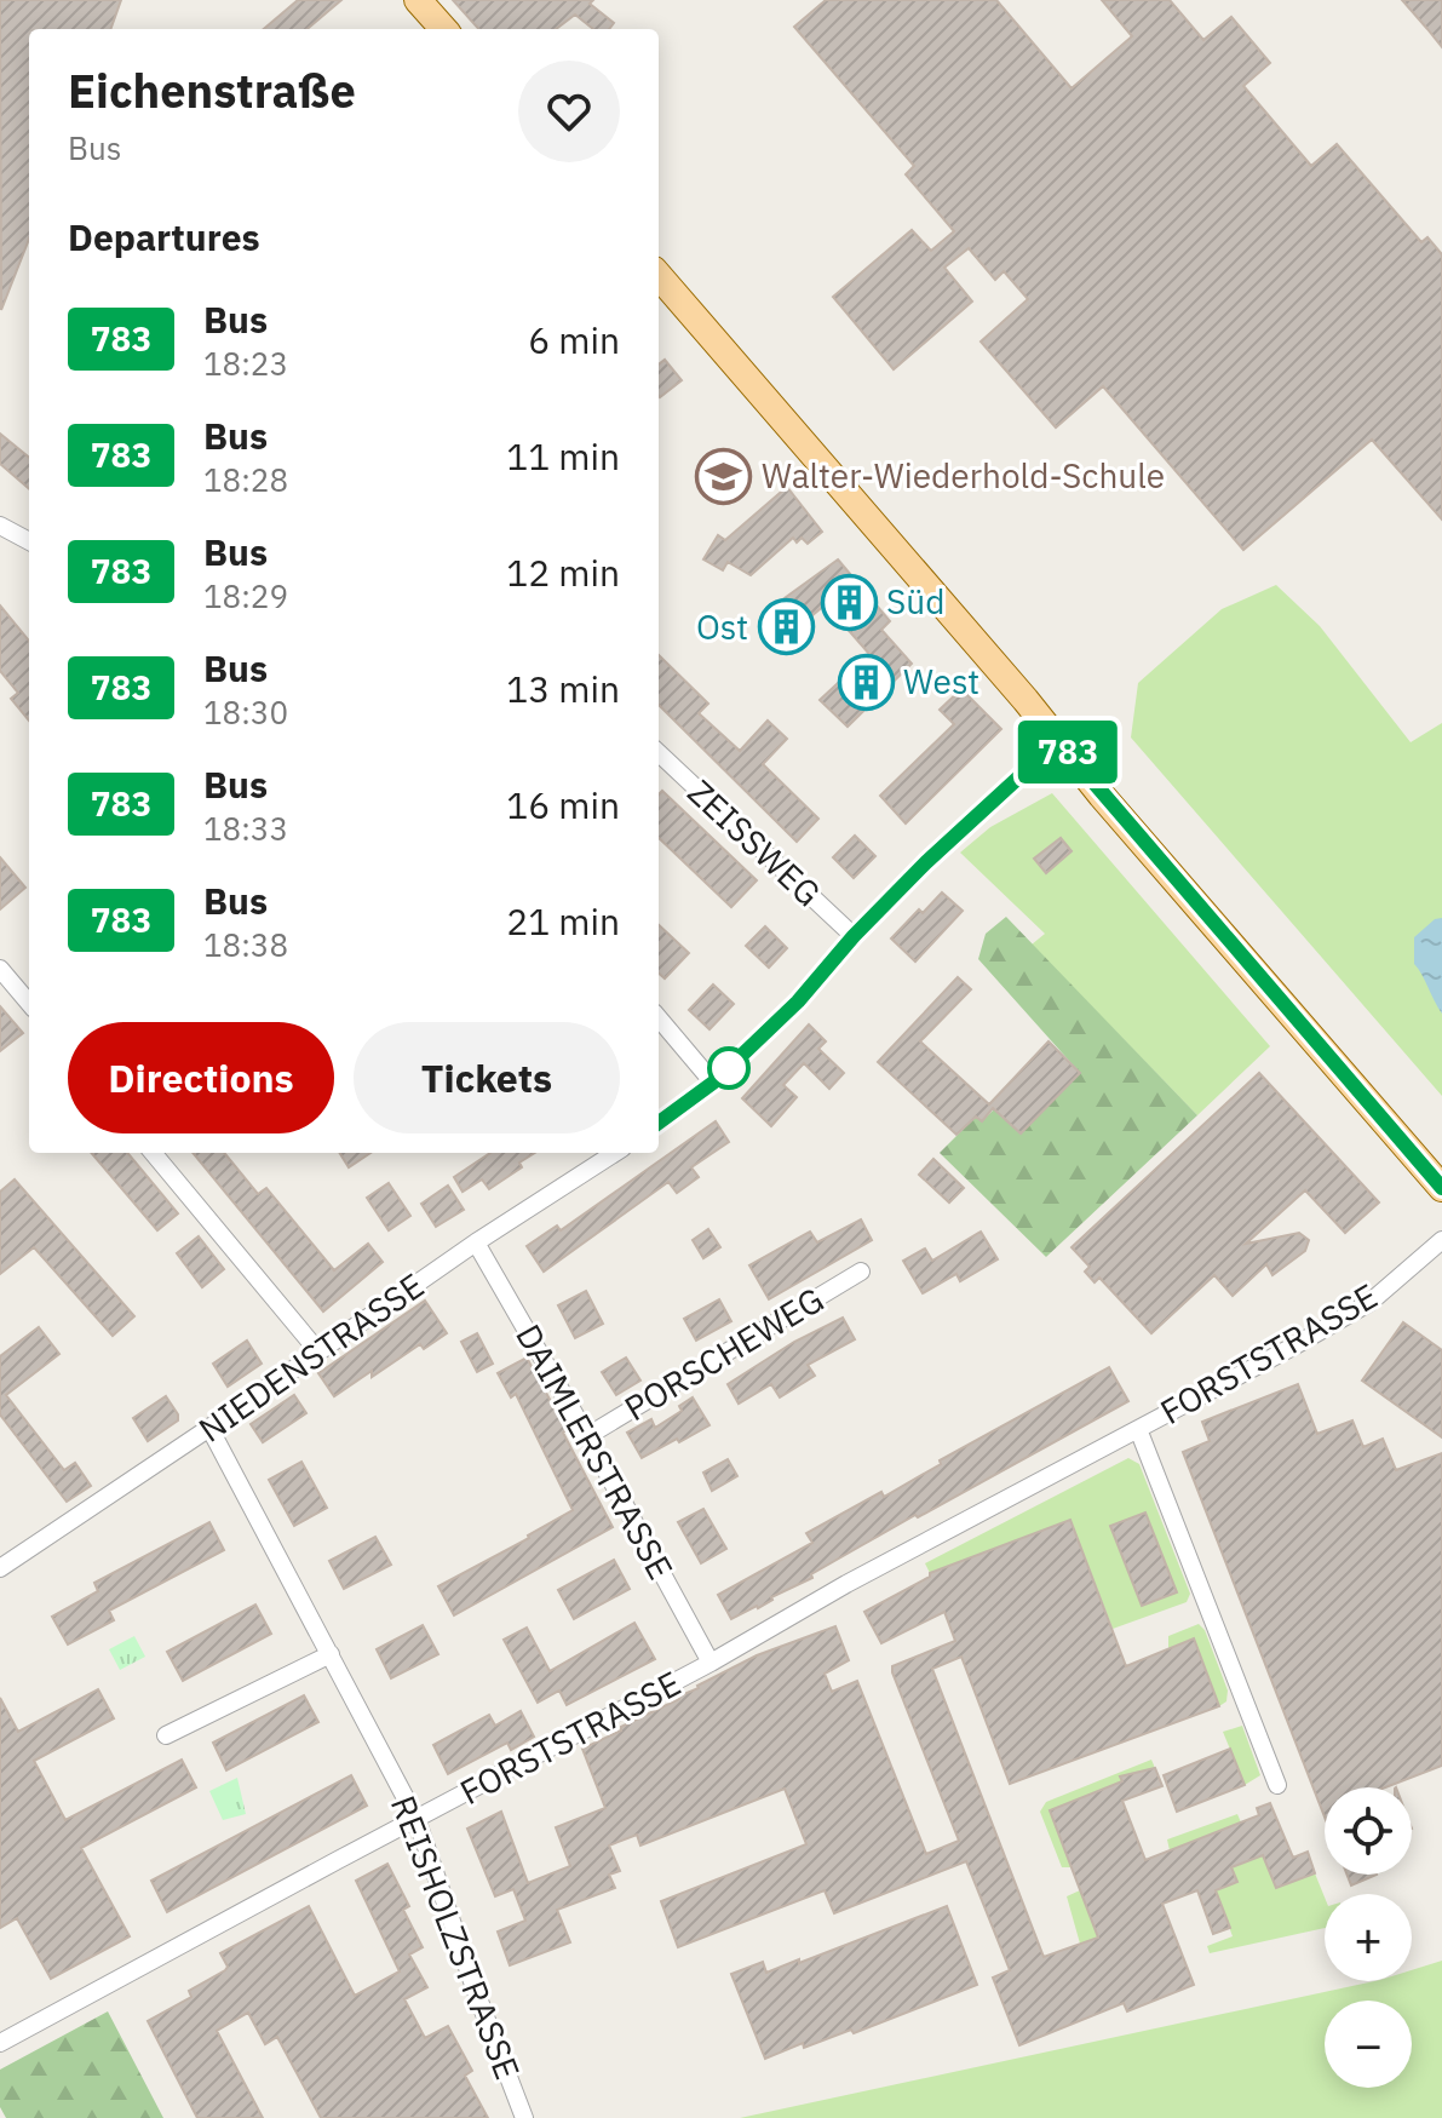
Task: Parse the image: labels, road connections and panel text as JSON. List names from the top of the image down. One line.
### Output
{"streets":{"street":["ZEISSWEG","PORSCHEWEG","FORSTSTRASSE","NIEDENSTRASSE","DAIMLERSTRASSE","REISHOLZSTRASSE"]},"crossings":[["PORSCHEWEG","DAIMLERSTRASSE"],["FORSTSTRASSE","DAIMLERSTRASSE"],["FORSTSTRASSE","REISHOLZSTRASSE"],["NIEDENSTRASSE","DAIMLERSTRASSE"],["NIEDENSTRASSE","REISHOLZSTRASSE"]],"places":{"school or university":["Walter-Wiederhold-Schule"],"building":["Süd","Ost","West"]},"lines":["bus line 783"],"page":{"on_map":"783","heading":[["Eichenstraße","Bus"],"Departures"],"list":[{"mark":"783","name":"Bus","note":"18:23","value":"6 min"},{"mark":"783","name":"Bus","note":"18:28","value":"11 min"},{"mark":"783","name":"Bus","note":"18:29","value":"12 min"},{"mark":"783","name":"Bus","note":"18:30","value":"13 min"},{"mark":"783","name":"Bus","note":"18:33","value":"16 min"},{"mark":"783","name":"Bus","note":"18:38","value":"21 min"}],"buttons":["Directions","Tickets"],"map_buttons":["+","−"]}}
